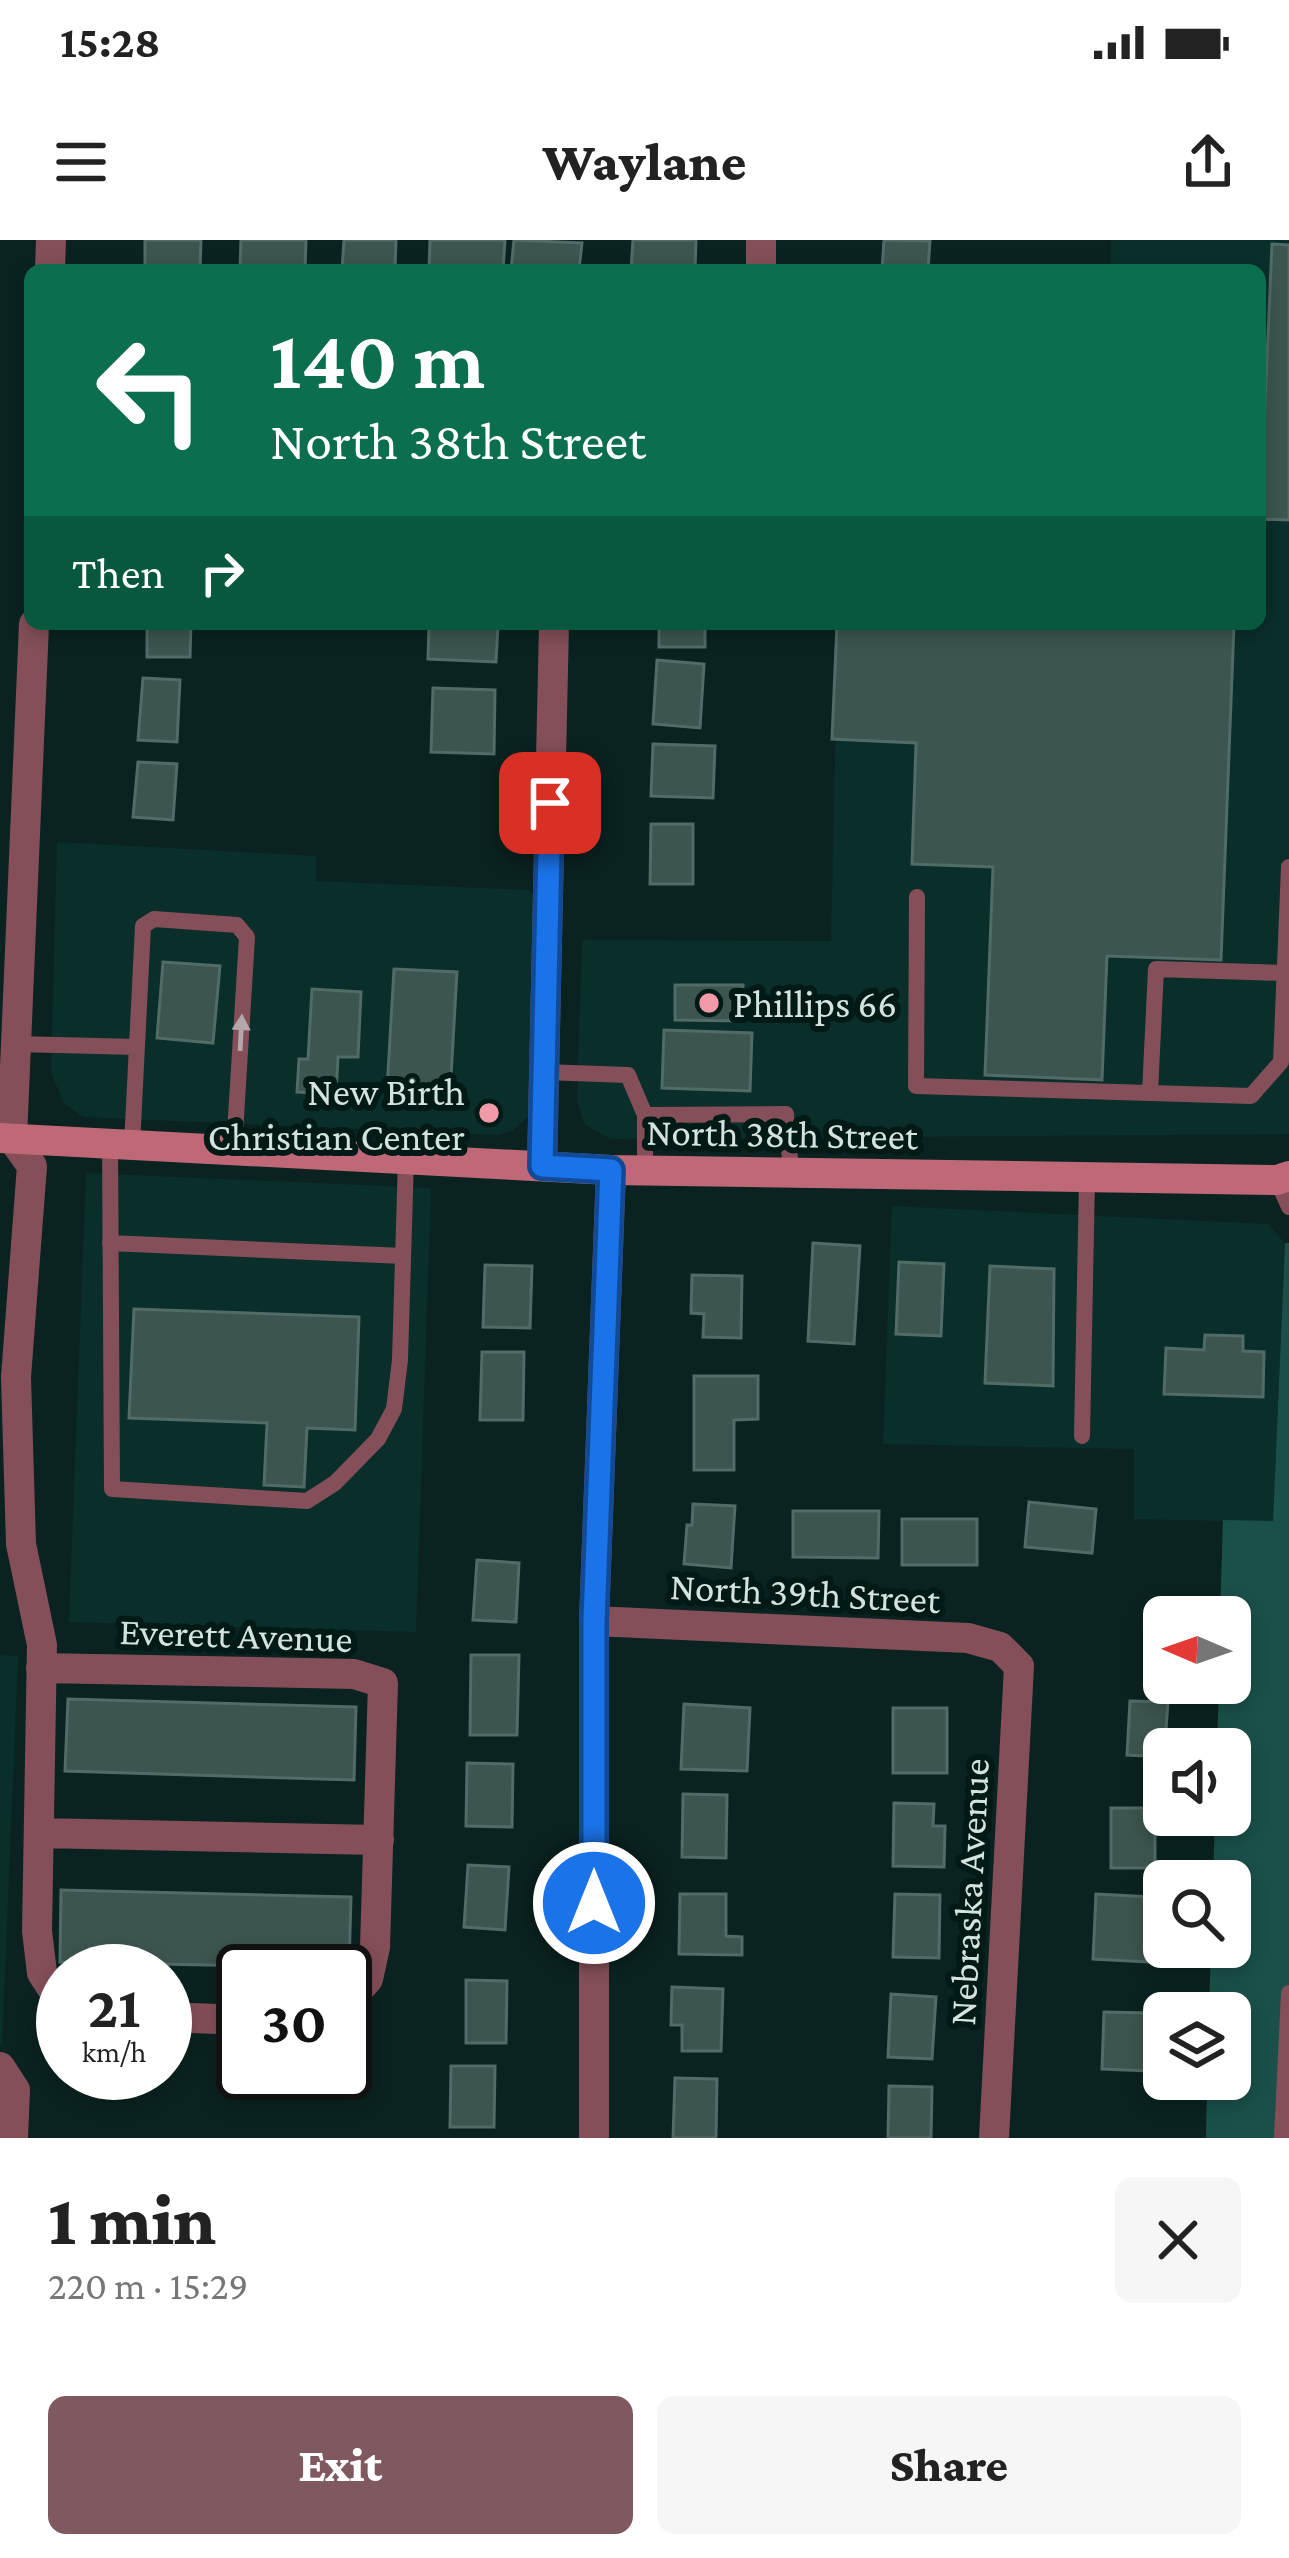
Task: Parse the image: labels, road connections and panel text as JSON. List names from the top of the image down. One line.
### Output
{"streets":{"main road":["North 38th Street"],"street":["North 39th Street","Everett Avenue","Nebraska Avenue"]},"crossings":[["North 39th Street","Nebraska Avenue"]],"places":["Phillips 66","New Birth Christian Center"],"north":"left","page":{"status":"15:28","header":"Waylane","turn":["140 m","North 38th Street"],"then":"Then","speed":"21 km/h","limit":"30","heading":["1 min","220 m · 15:29"],"buttons":["Exit","Share"]}}
